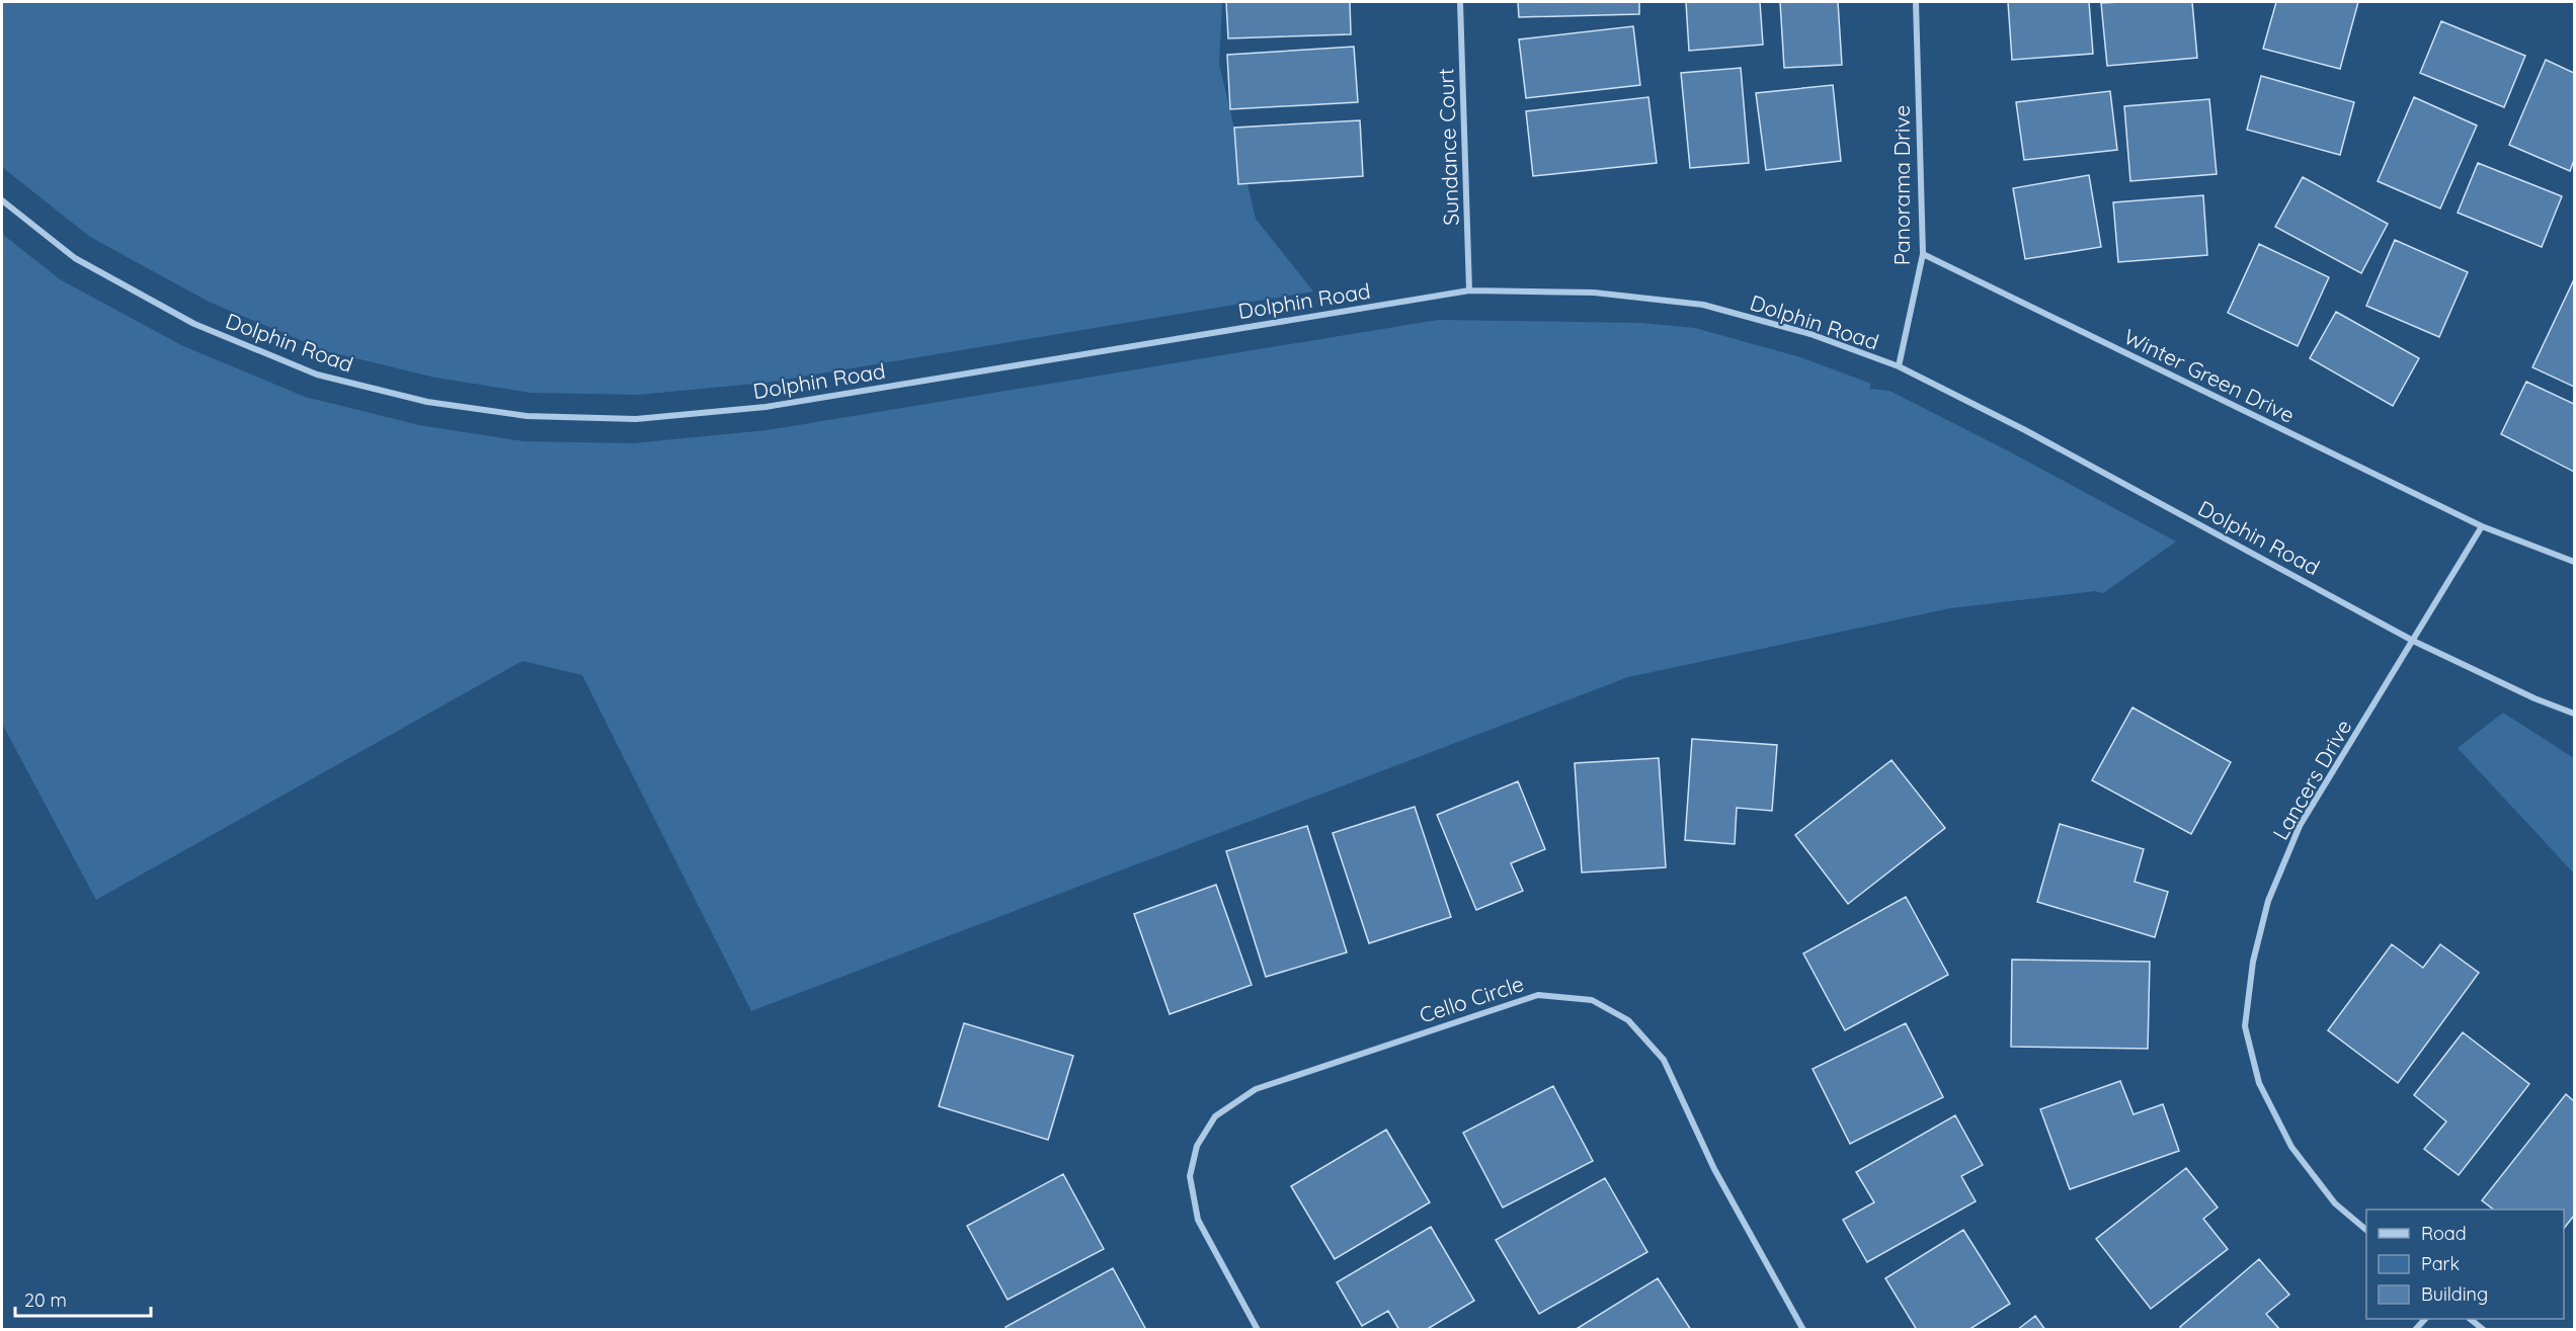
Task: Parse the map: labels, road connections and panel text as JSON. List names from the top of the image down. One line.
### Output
{"streets":{"street":["Sundance Court","Panorama Drive","Dolphin Road","Winter Green Drive","Lancers Drive","Cello Circle"]},"crossings":[["Sundance Court","Dolphin Road"],["Panorama Drive","Dolphin Road"],["Panorama Drive","Winter Green Drive"],["Dolphin Road","Lancers Drive"]],"legend":["Road","Park","Building"],"scale_bar":"20 m"}
